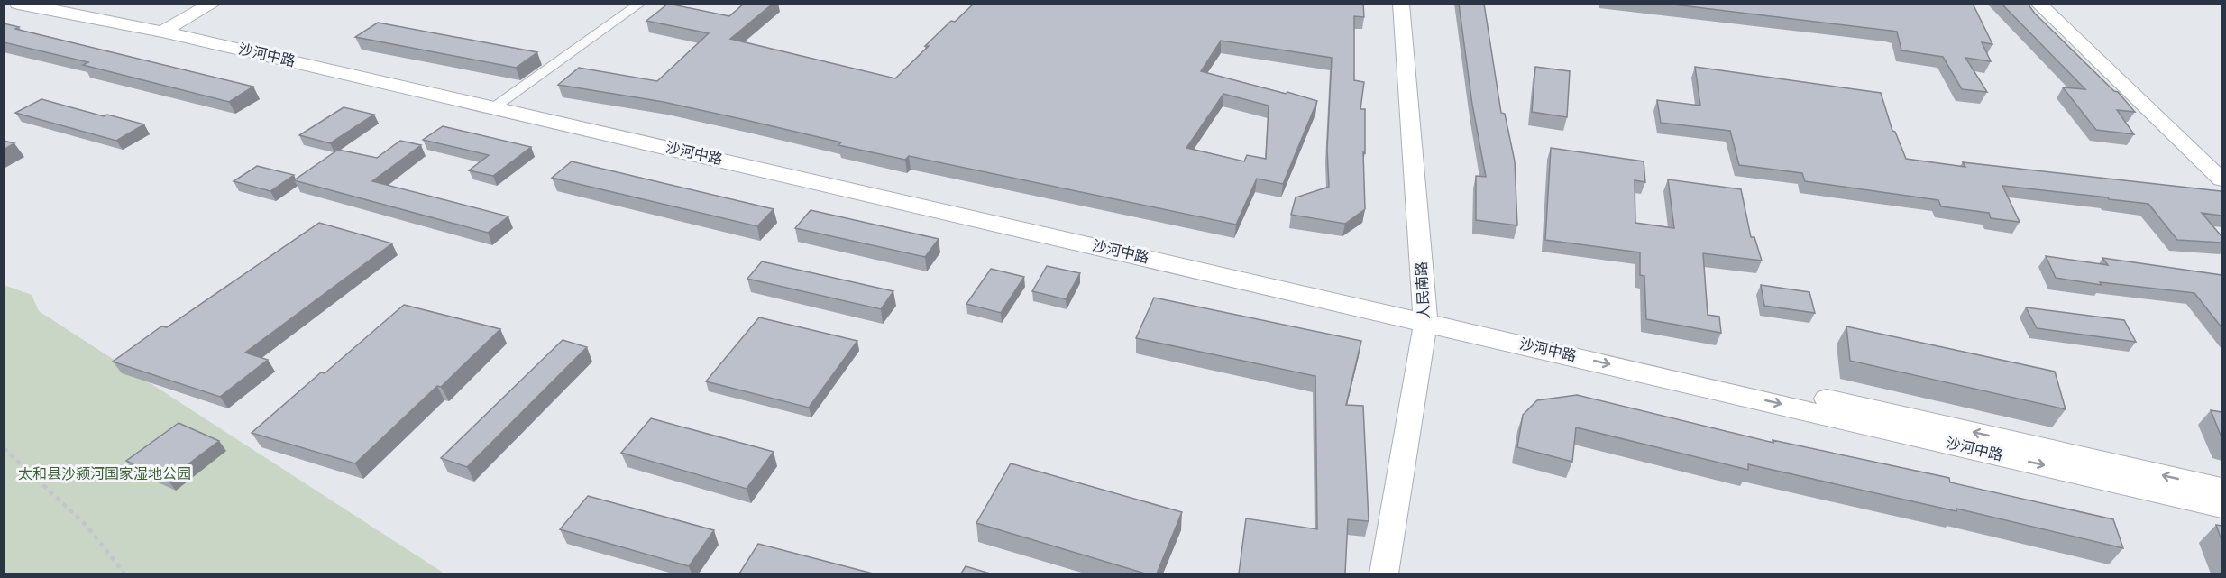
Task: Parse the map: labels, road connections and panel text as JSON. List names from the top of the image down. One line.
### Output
{"streets":{"street":["沙河中路","人民南路"]},"crossings":[["沙河中路","人民南路"]],"parks":["太和县沙颍河国家湿地公园"]}
